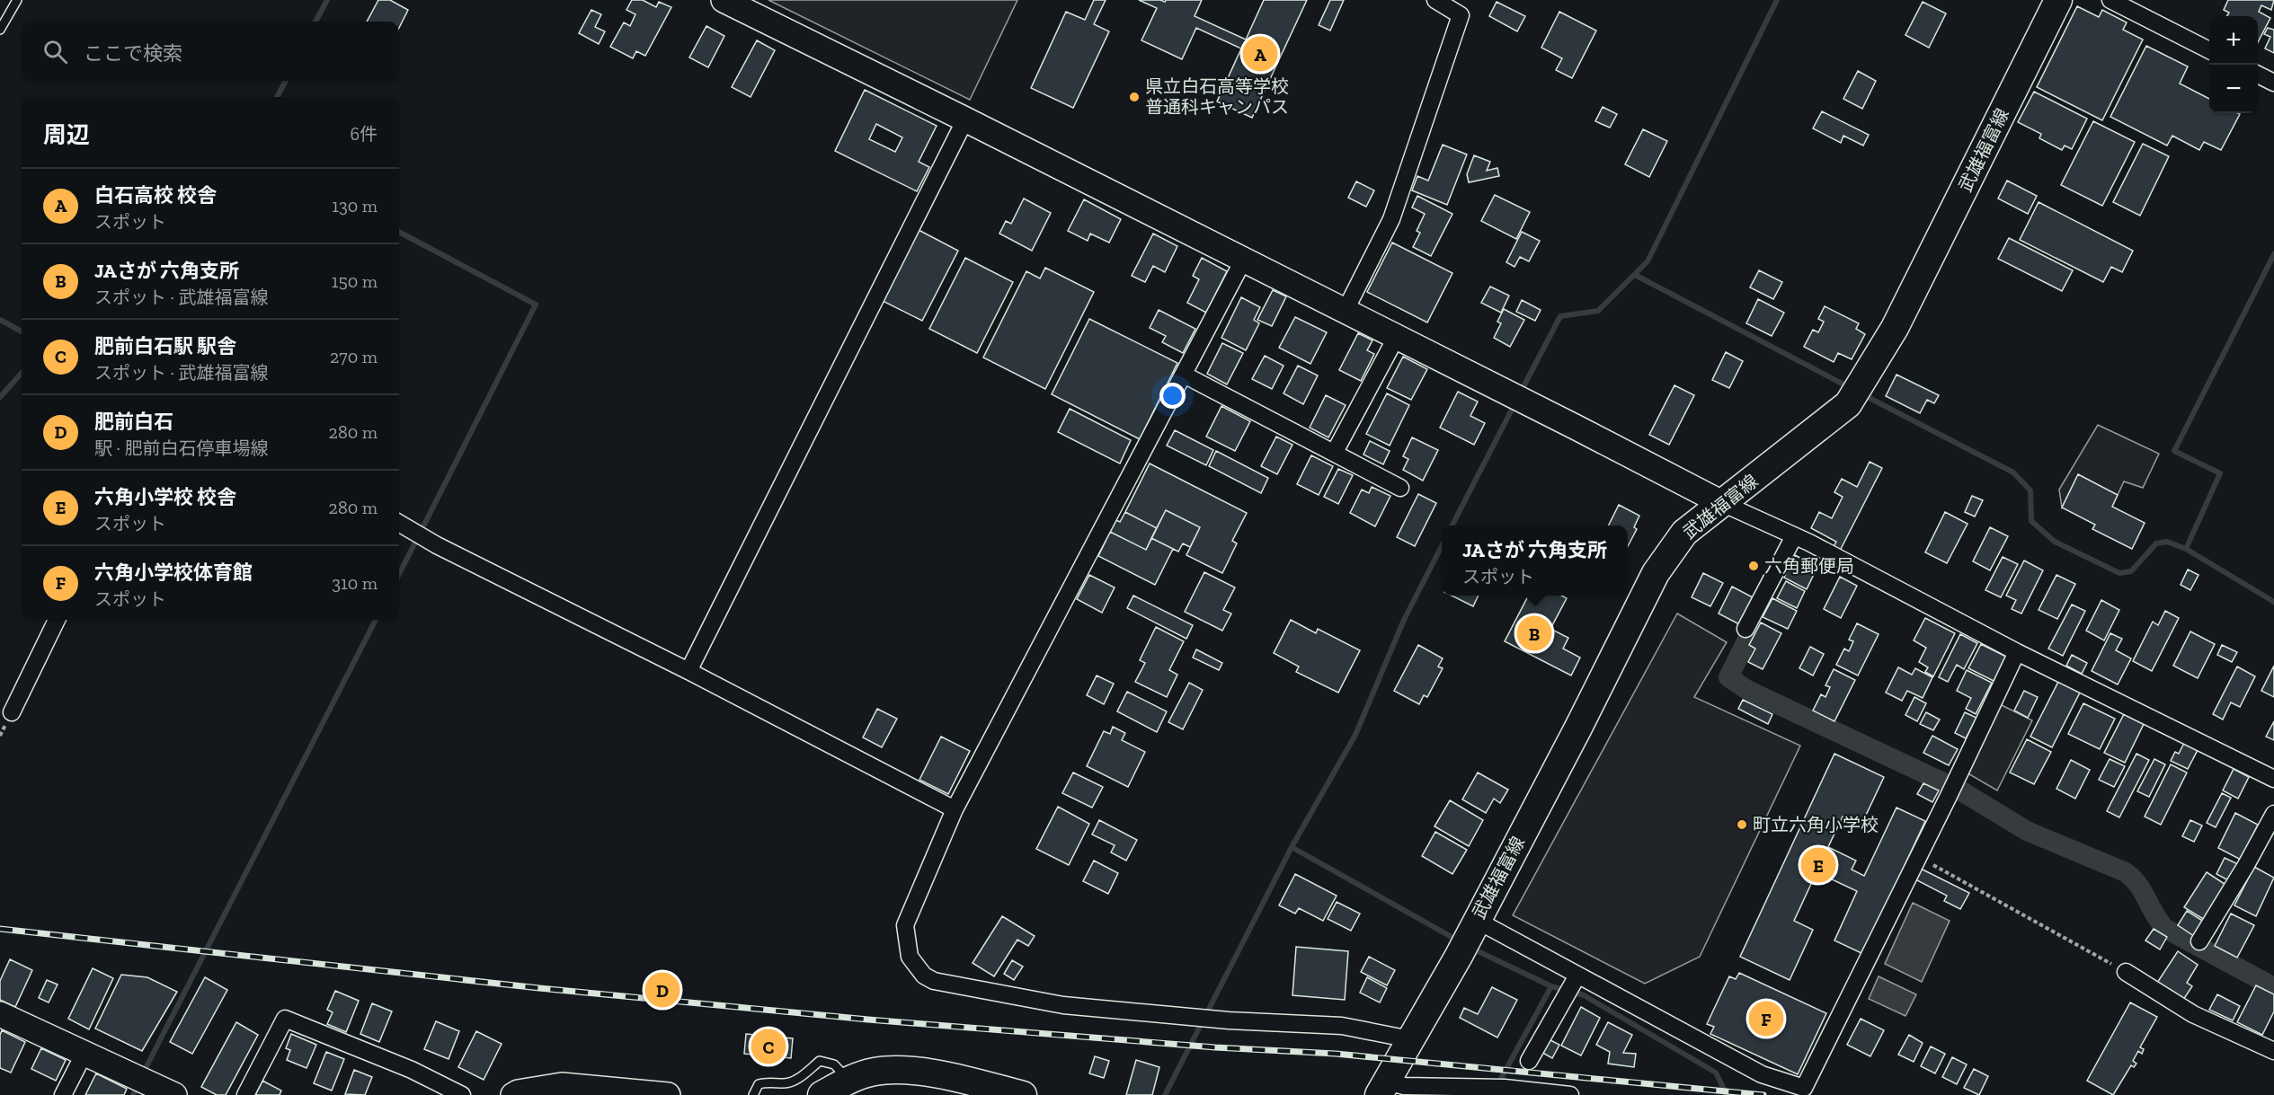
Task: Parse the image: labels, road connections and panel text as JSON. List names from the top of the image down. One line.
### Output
{"streets":{"main road":["武雄福富線"]},"places":["県立白石高等学校 普通科キャンパス","六角郵便局","町立六角小学校"],"page":{"map_buttons":["+","−"],"search":"ここで検索","pins":["A","B","E","D","F","C"],"heading":["周辺","6件"],"list":[{"mark":"A","name":"白石高校 校舎","note":"スポット","value":"130 m"},{"mark":"B","name":"JAさが 六角支所","note":"スポット · 武雄福富線","value":"150 m"},{"mark":"C","name":"肥前白石駅 駅舎","note":"スポット · 武雄福富線","value":"270 m"},{"mark":"D","name":"肥前白石","note":"駅 · 肥前白石停車場線","value":"280 m"},{"mark":"E","name":"六角小学校 校舎","note":"スポット","value":"280 m"},{"mark":"F","name":"六角小学校体育館","note":"スポット","value":"310 m"}],"popup":["JAさが 六角支所","スポット"]}}
